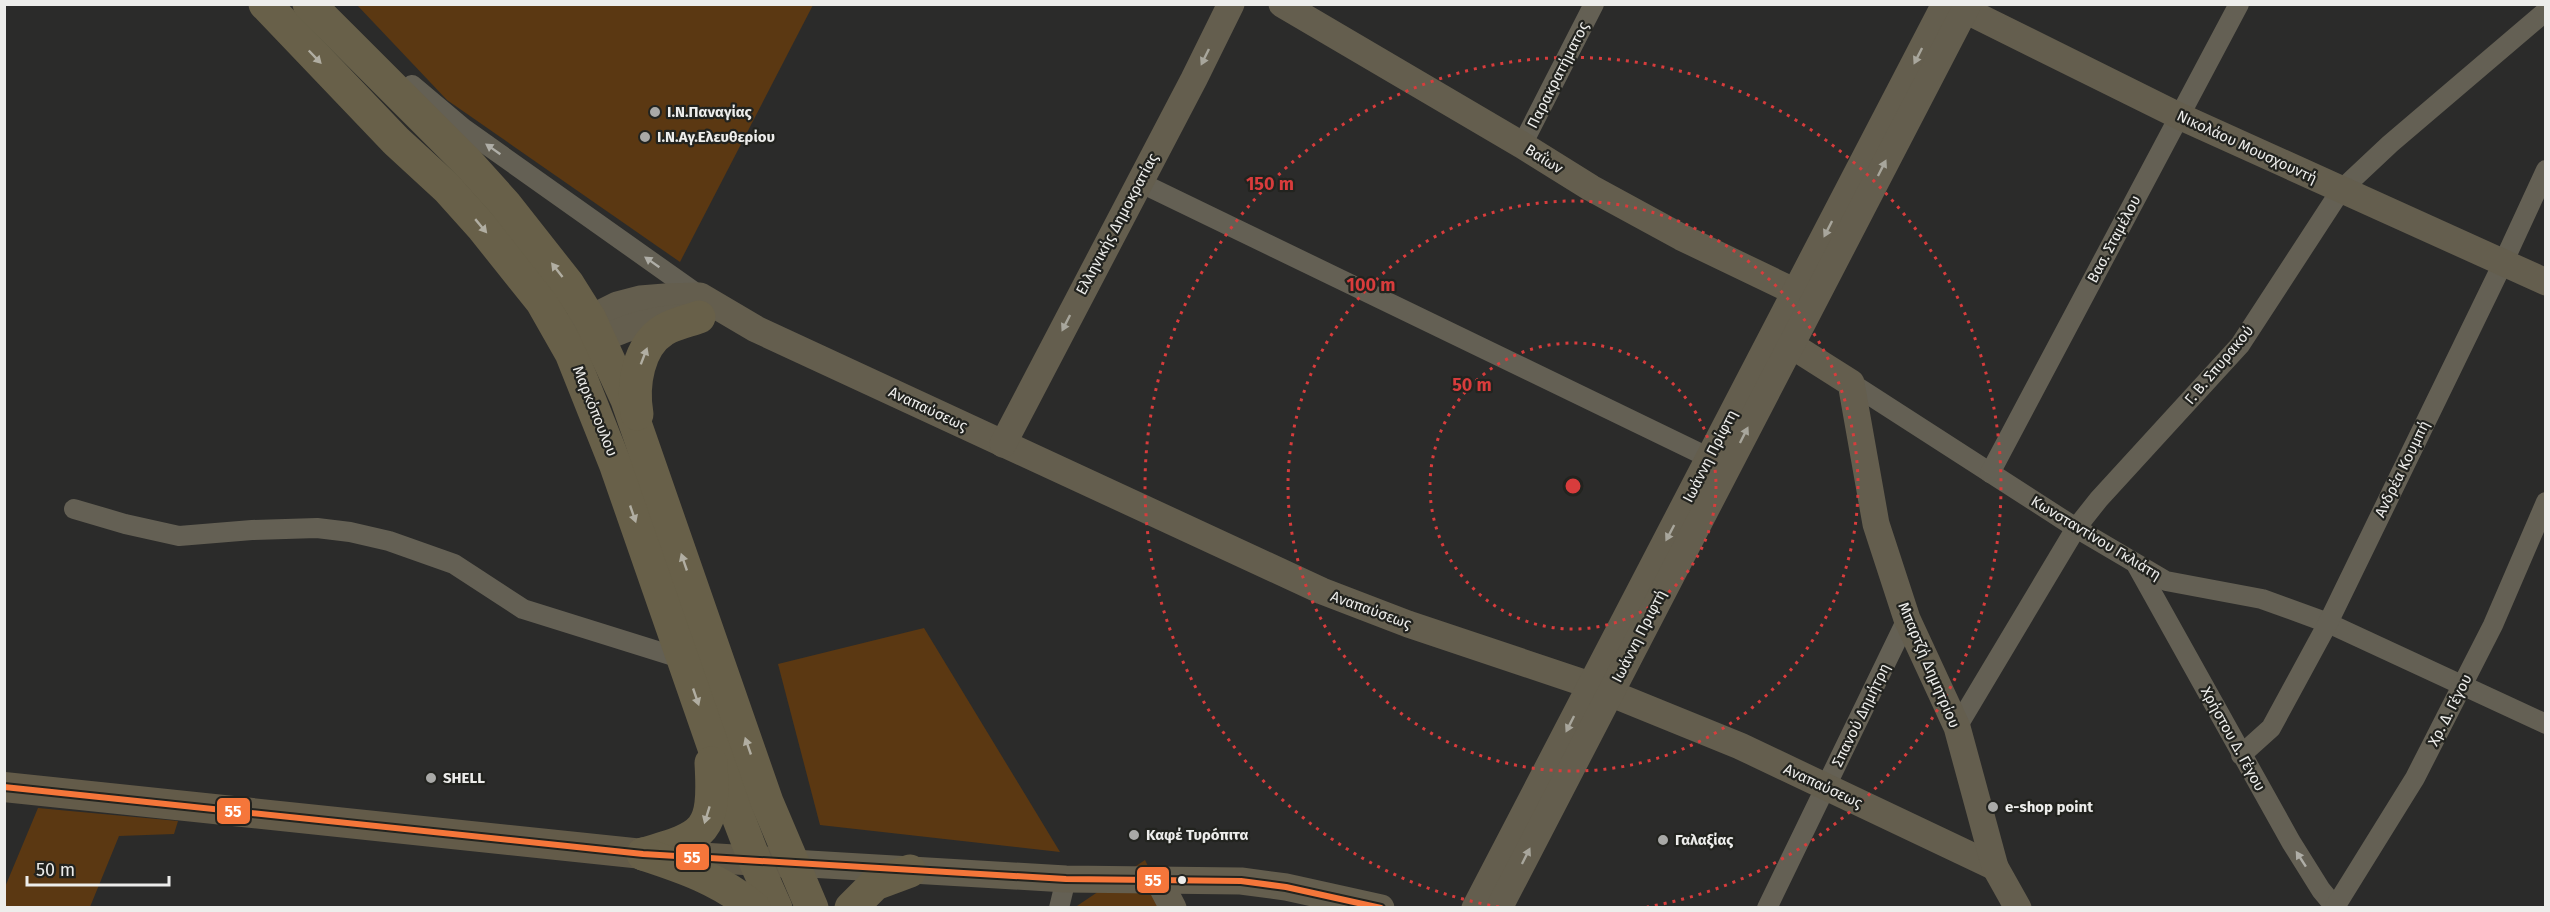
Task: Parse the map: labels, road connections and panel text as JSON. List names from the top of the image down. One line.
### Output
{"streets":{"highway":["Μαρκόπουλου"],"main road":["Νικολάου Μουσχουντή","Βαΐων","Ελληνικής Δημοκρατίας","Αναπαύσεως","Ιωάννη Πρίφτη","Κωνσταντίνου Γκλιάτη","Ιωάννη Πριφτή","Μπαρτζή Δημητρίου"],"street":["Παρακρατήματος","Βασ. Σταμέλου","Γ. Β. Σπυρακού","Ανδρέα Κουμπή","Χρ. Δ. Γέγου","Σπανού Δημήτρη","Χρήστου Δ. Γέγου"]},"crossings":[["Παρακρατήματος","Βαΐων"],["Νικολάου Μουσχουντή","Βασ. Σταμέλου"],["Νικολάου Μουσχουντή","Γ. Β. Σπυρακού"],["Νικολάου Μουσχουντή","Ιωάννη Πρίφτη"],["Νικολάου Μουσχουντή","Ανδρέα Κουμπή"],["Βαΐων","Ιωάννη Πρίφτη"],["Ελληνικής Δημοκρατίας","Αναπαύσεως"],["Βασ. Σταμέλου","Κωνσταντίνου Γκλιάτη"],["Γ. Β. Σπυρακού","Κωνσταντίνου Γκλιάτη"],["Γ. Β. Σπυρακού","Μπαρτζή Δημητρίου"],["Αναπαύσεως","Μαρκόπουλου"],["Αναπαύσεως","Ιωάννη Πρίφτη"],["Αναπαύσεως","Ιωάννη Πριφτή"],["Αναπαύσεως","Μπαρτζή Δημητρίου"],["Αναπαύσεως","Σπανού Δημήτρη"],["Ιωάννη Πρίφτη","Κωνσταντίνου Γκλιάτη"],["Ιωάννη Πρίφτη","Ιωάννη Πριφτή"],["Ανδρέα Κουμπή","Κωνσταντίνου Γκλιάτη"],["Ανδρέα Κουμπή","Χρήστου Δ. Γέγου"],["Κωνσταντίνου Γκλιάτη","Μπαρτζή Δημητρίου"],["Κωνσταντίνου Γκλιάτη","Χρ. Δ. Γέγου"],["Κωνσταντίνου Γκλιάτη","Χρήστου Δ. Γέγου"],["Μπαρτζή Δημητρίου","Σπανού Δημήτρη"],["Χρ. Δ. Γέγου","Χρήστου Δ. Γέγου"]],"one_way":["Ελληνικής Δημοκρατίας","Χρήστου Δ. Γέγου"],"places":["Ι.Ν.Παναγίας","Ι.Ν.Αγ.Ελευθερίου","SHELL","e-shop point","Καφέ Τυρóπιτα","Γαλαξίας"],"lines":["transit line 55"],"scale_bar":"50 m","rings":["150 m","100 m","50 m"]}
